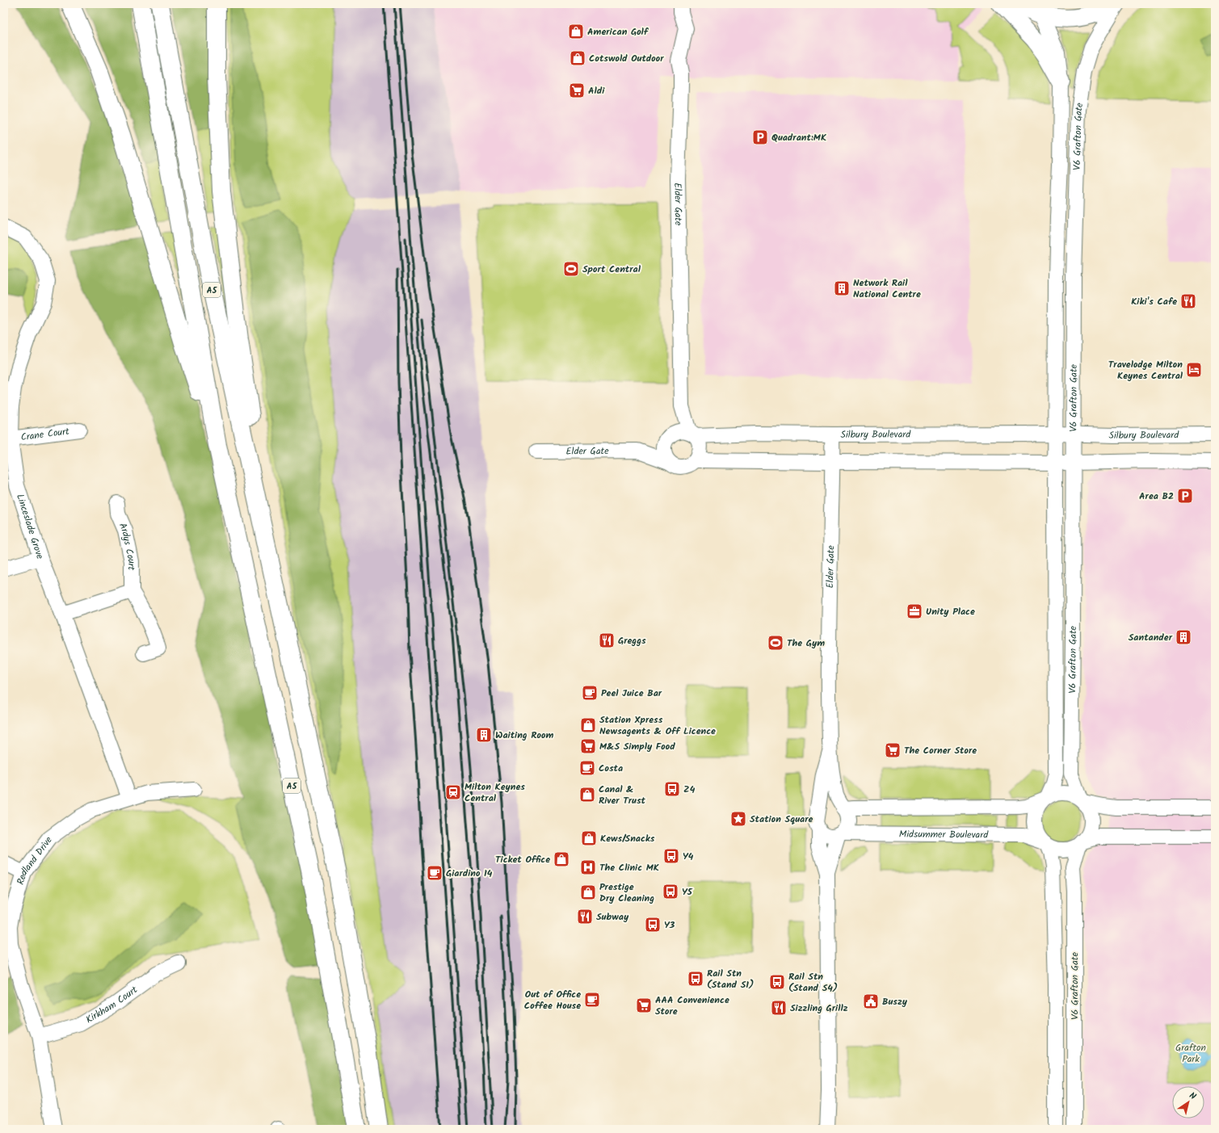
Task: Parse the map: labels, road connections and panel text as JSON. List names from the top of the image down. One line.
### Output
{"streets":{"main road":["A5"],"street":["V6 Grafton Gate","Elder Gate","Crane Court","Silbury Boulevard","Linceslade Grove","Ardys Court","Midsummer Boulevard","Redland Drive","Kirkham Court"]},"crossings":[["V6 Grafton Gate","Silbury Boulevard"],["V6 Grafton Gate","Midsummer Boulevard"],["Elder Gate","Silbury Boulevard"],["Crane Court","Linceslade Grove"],["Linceslade Grove","Redland Drive"],["Redland Drive","Kirkham Court"]],"parks":["Grafton Park"],"places":{"shop":["American Golf","Cotswold Outdoor","Station Xpress Newsagents & Off Licence","Canal & River Trust","Kews/Snacks","Ticket Office","Prestige Dry Cleaning"],"supermarket":["Aldi","M&S Simply Food","The Corner Store","AAA Convenience Store"],"parking":["Quadrant:MK","Area B2"],"sports":["Sport Central","The Gym"],"building":["Network Rail National Centre","Santander","Waiting Room"],"restaurant":["Kiki's Cafe","Greggs","Subway","Sizzling Grillz"],"hotel":["Travelodge Milton Keynes Central"],"office":["Unity Place"],"cafe":["Peel Juice Bar","Costa","Giardino 14","Out of Office Coffee House"],"bus stop":["Z4","Y4","Y5","Y3","Rail Stn (Stand S1)","Rail Stn (Stand S4)"],"station":["Milton Keynes Central"],"place":["Station Square"],"hospital":["The Clinic MK"],"public building":["Buszy"]},"north":"top right"}
